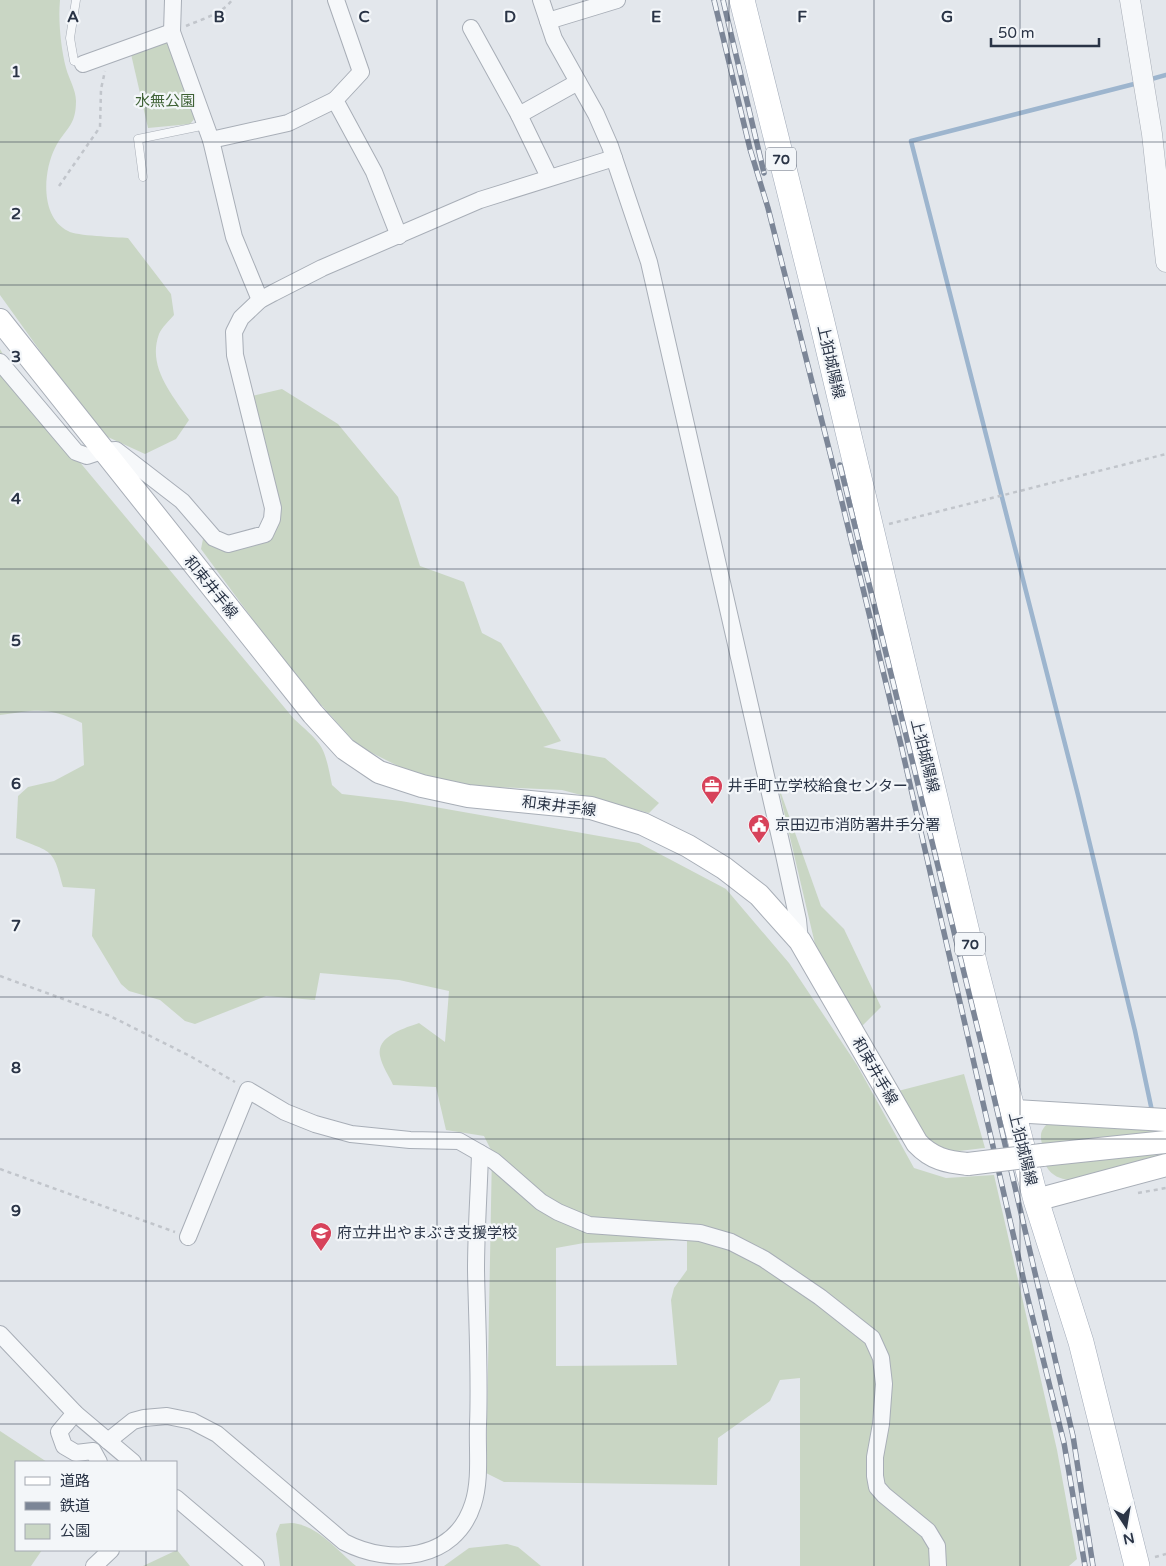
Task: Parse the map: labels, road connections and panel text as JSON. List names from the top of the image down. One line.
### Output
{"streets":{"main road":["70","上狛城陽線","和束井手線"]},"parks":["水無公園"],"places":{"office":["井手町立学校給食センター"],"public building":["京田辺市消防署井手分署"],"school or university":["府立井出やまぶき支援学校"]},"legend":["道路","鉄道","公園"],"scale_bar":"50 m","north":"bottom","grid":{"columns":["A","B","C","D","E","F","G"],"rows":["1","2","3","4","5","6","7","8","9"]}}
